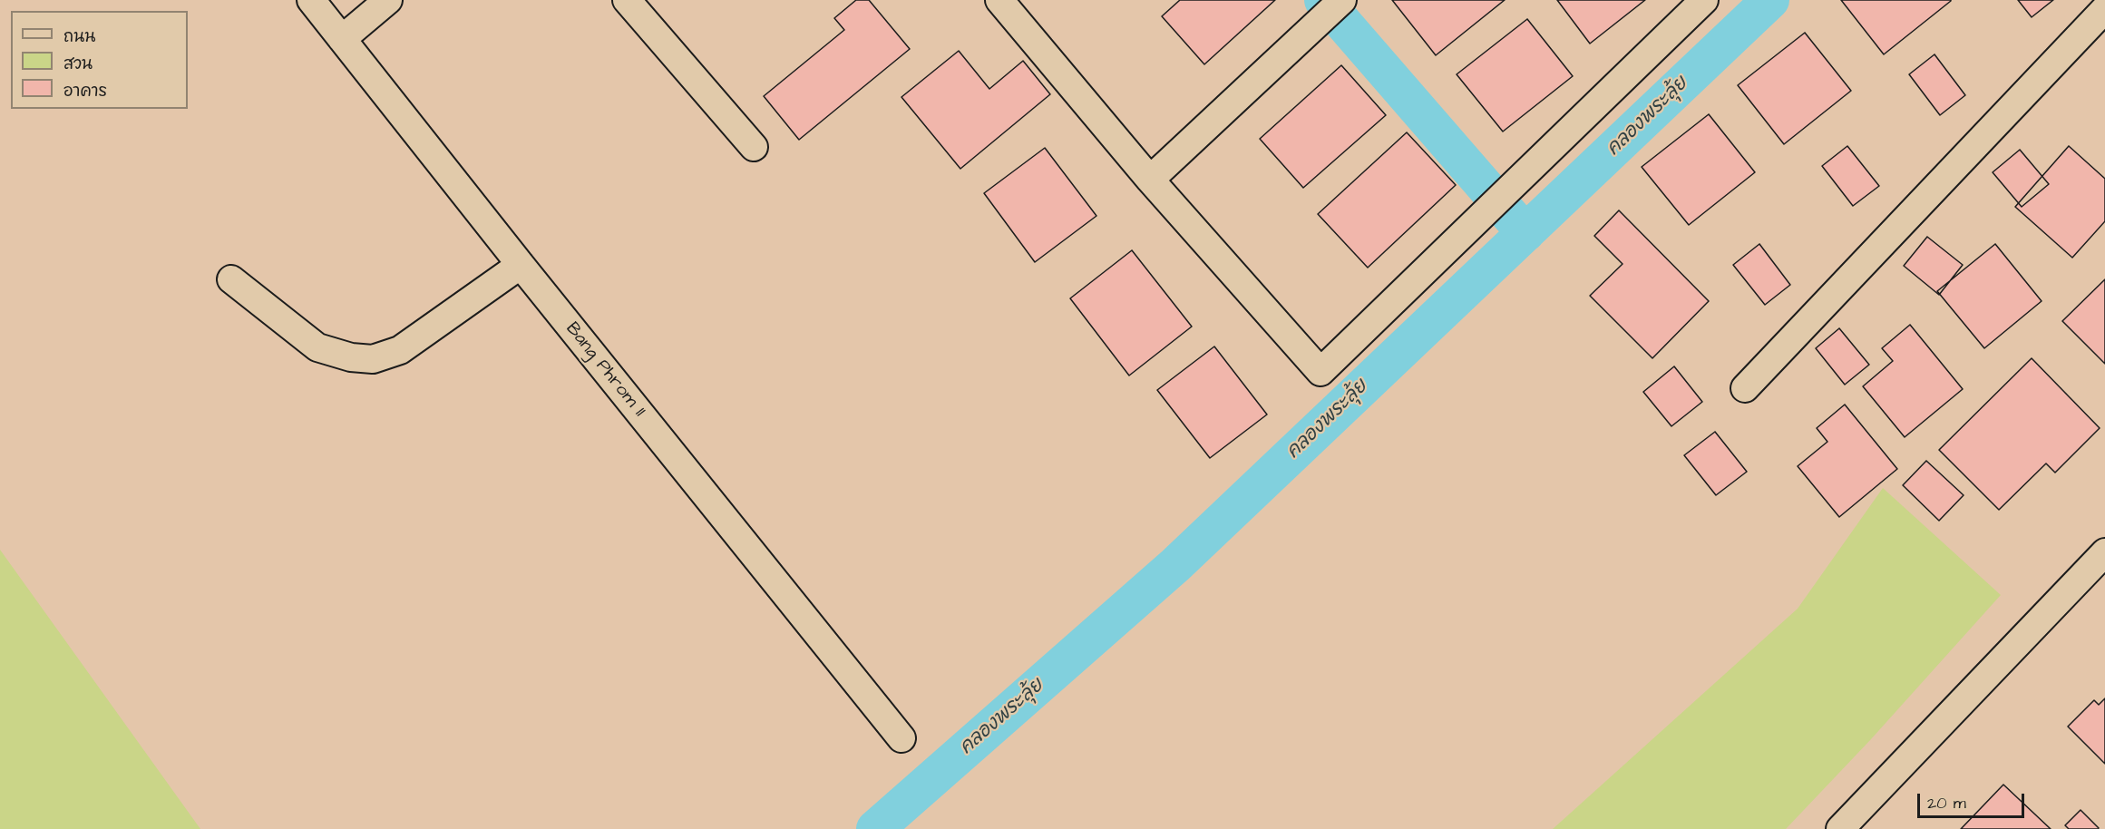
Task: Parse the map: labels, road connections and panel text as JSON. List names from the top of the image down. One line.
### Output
{"streets":{"street":["Bang Phrom 11"]},"water":["คลองพระลุ้ย"],"legend":["ถนน","สวน","อาคาร"],"scale_bar":"20 m"}
